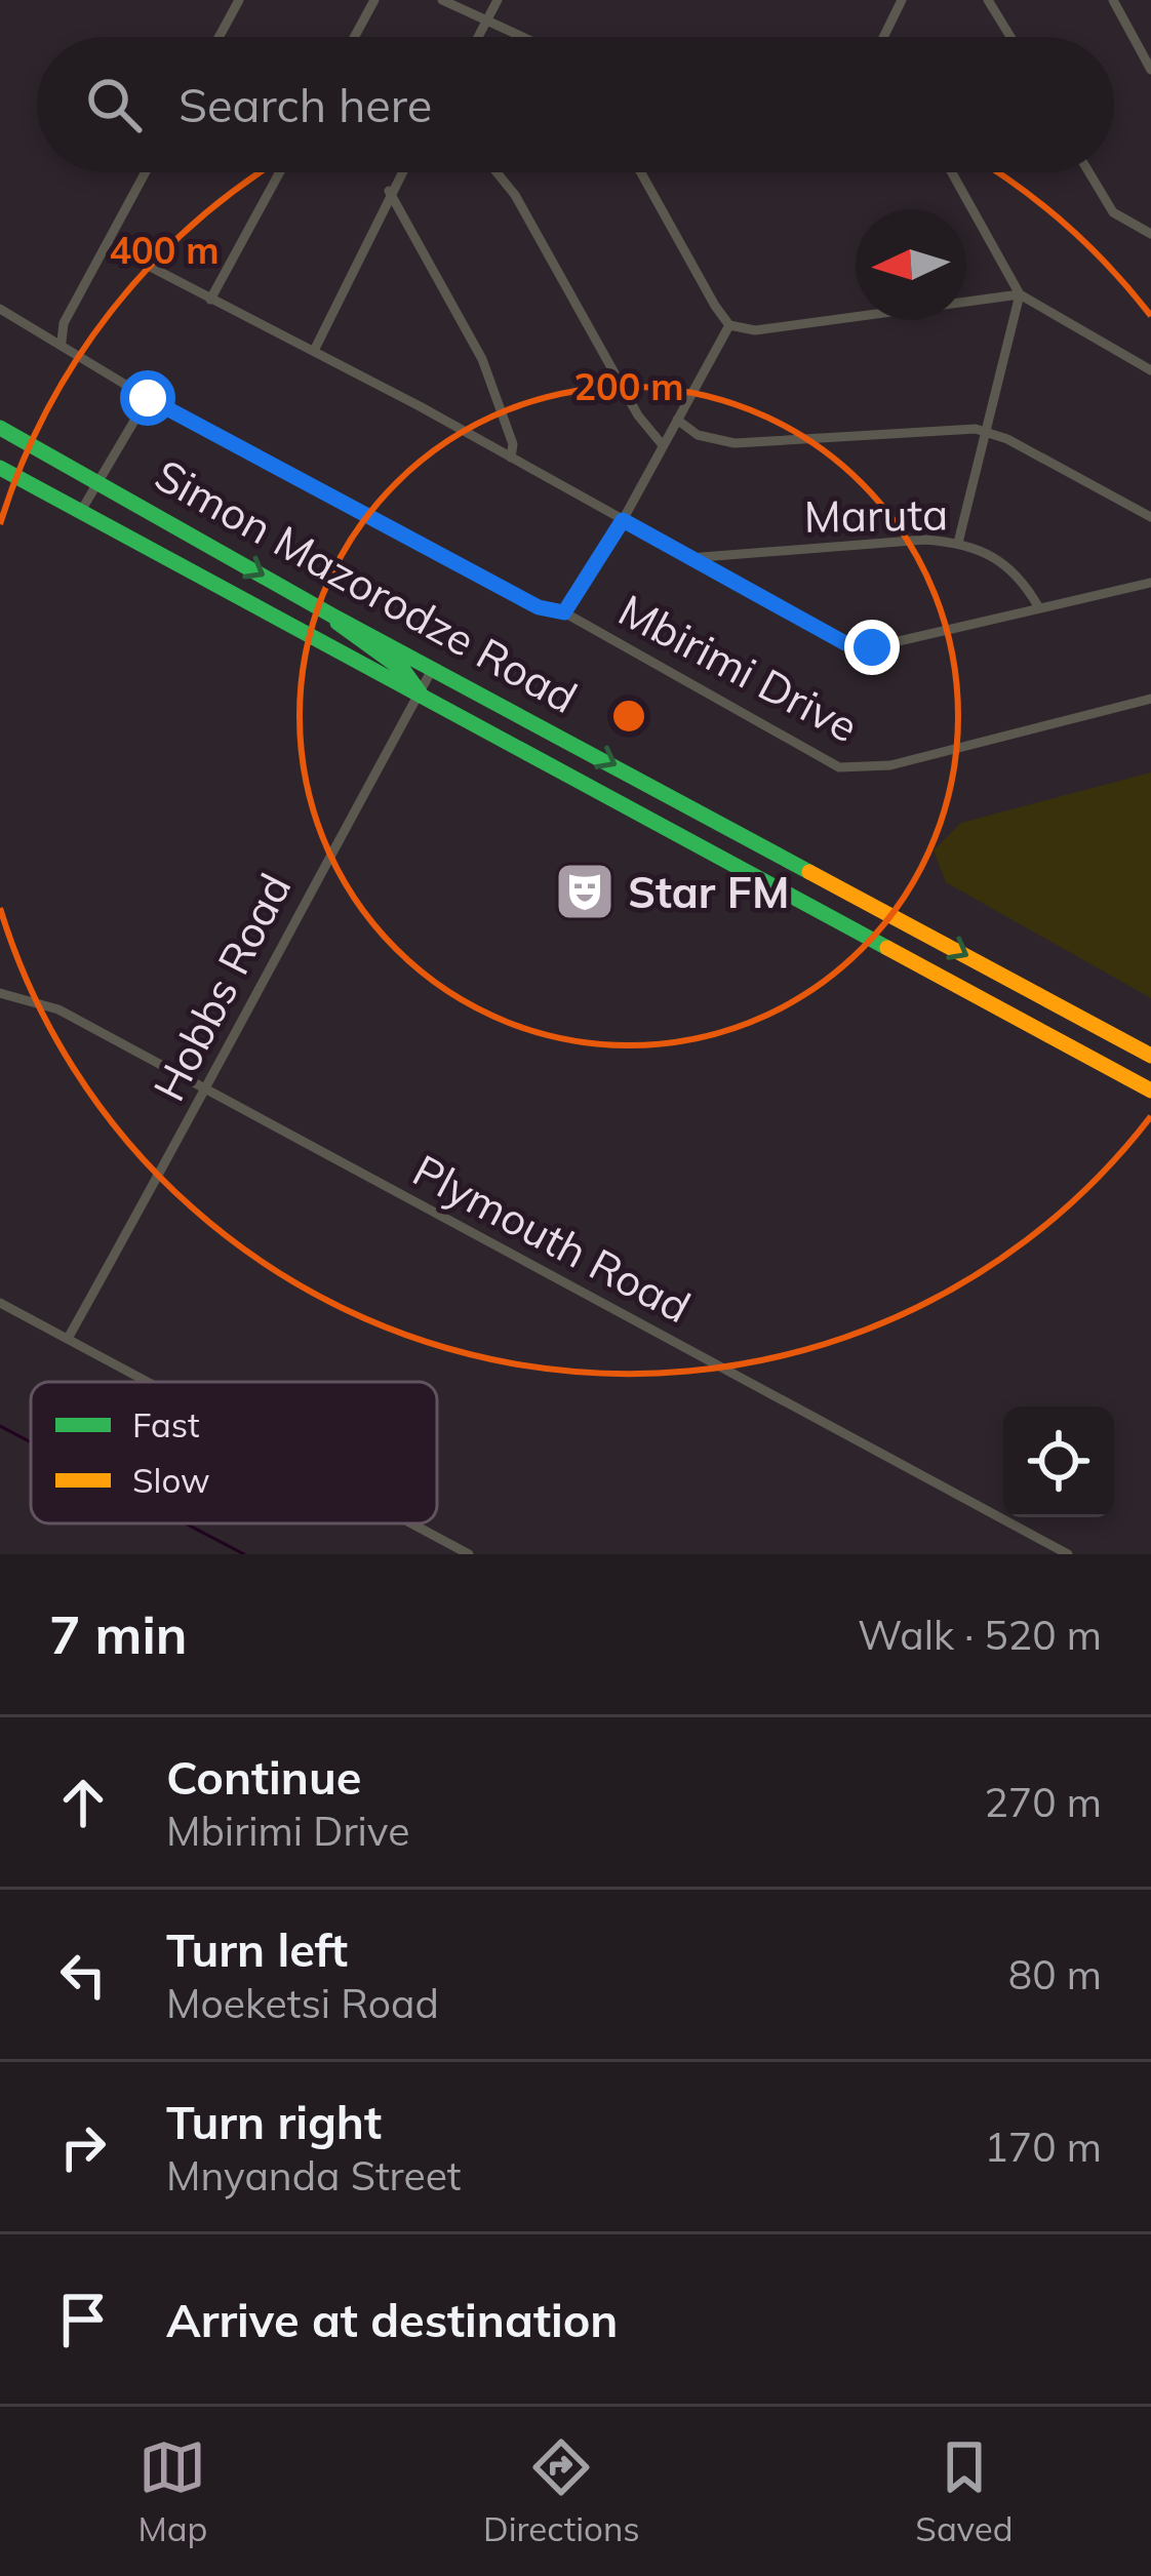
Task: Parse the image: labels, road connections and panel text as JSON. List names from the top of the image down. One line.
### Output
{"streets":{"highway":["Simon Mazorodze Road"],"street":["Maruta","Mbirimi Drive","Hobbs Road","Plymouth Road"]},"crossings":[["Simon Mazorodze Road","Hobbs Road"],["Hobbs Road","Plymouth Road"]],"places":{"theatre":["Star FM"]},"legend":["Fast","Slow"],"north":"left","page":{"search":"Search here","heading":["7 min","Walk · 520 m"],"list":[["Continue","Mbirimi Drive","270 m"],["Turn left","Moeketsi Road","80 m"],["Turn right","Mnyanda Street","170 m"],"Arrive at destination"],"nav":["Map","Directions","Saved"]},"rings":["400 m","200 m"]}
